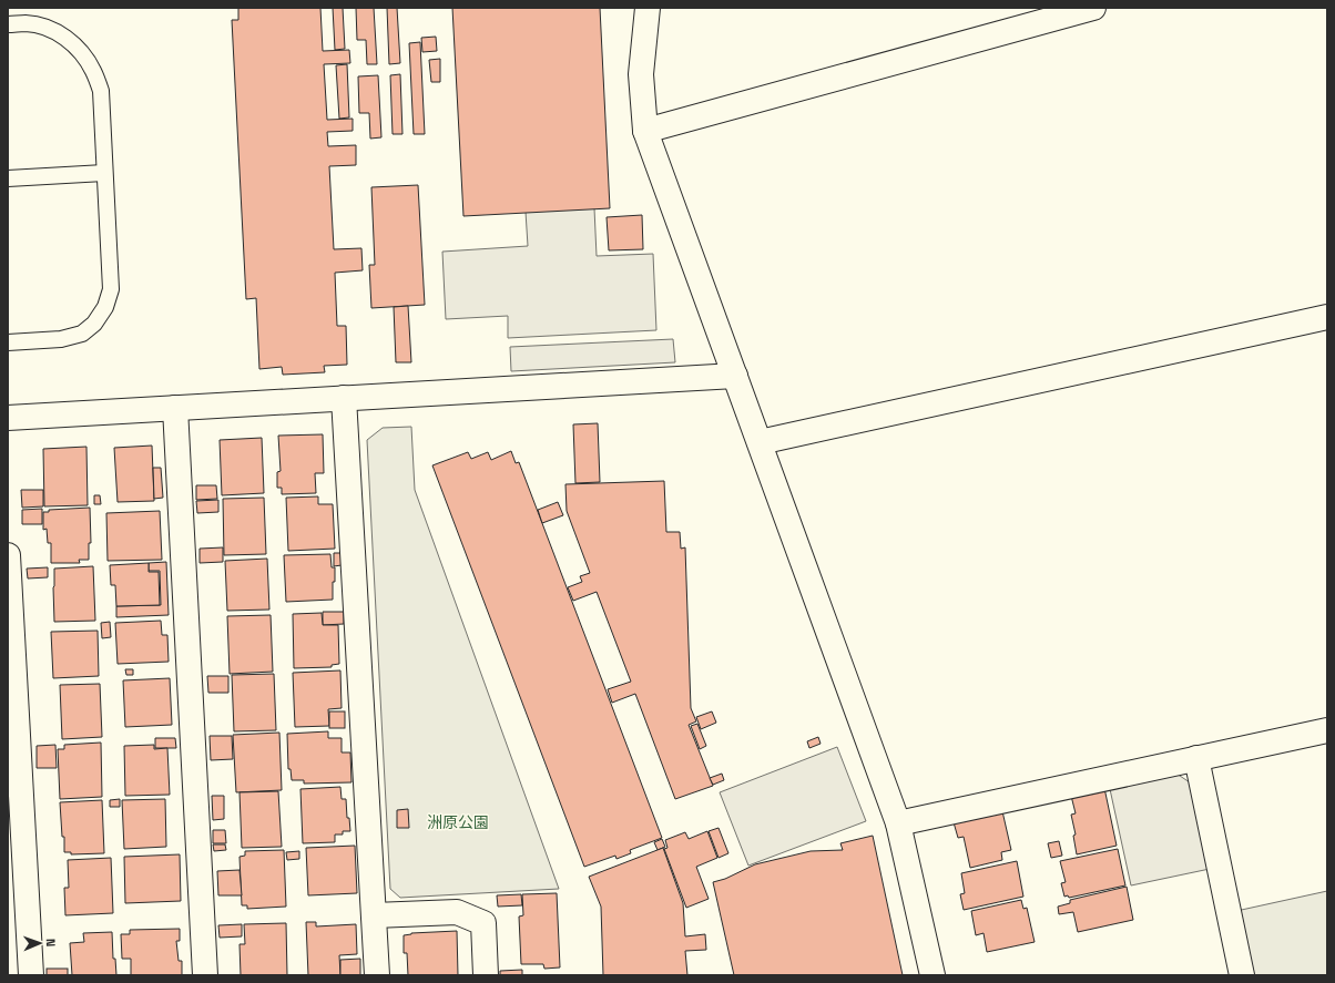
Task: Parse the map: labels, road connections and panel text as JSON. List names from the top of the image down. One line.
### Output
{"parks":["洲原公園"],"north":"right"}
